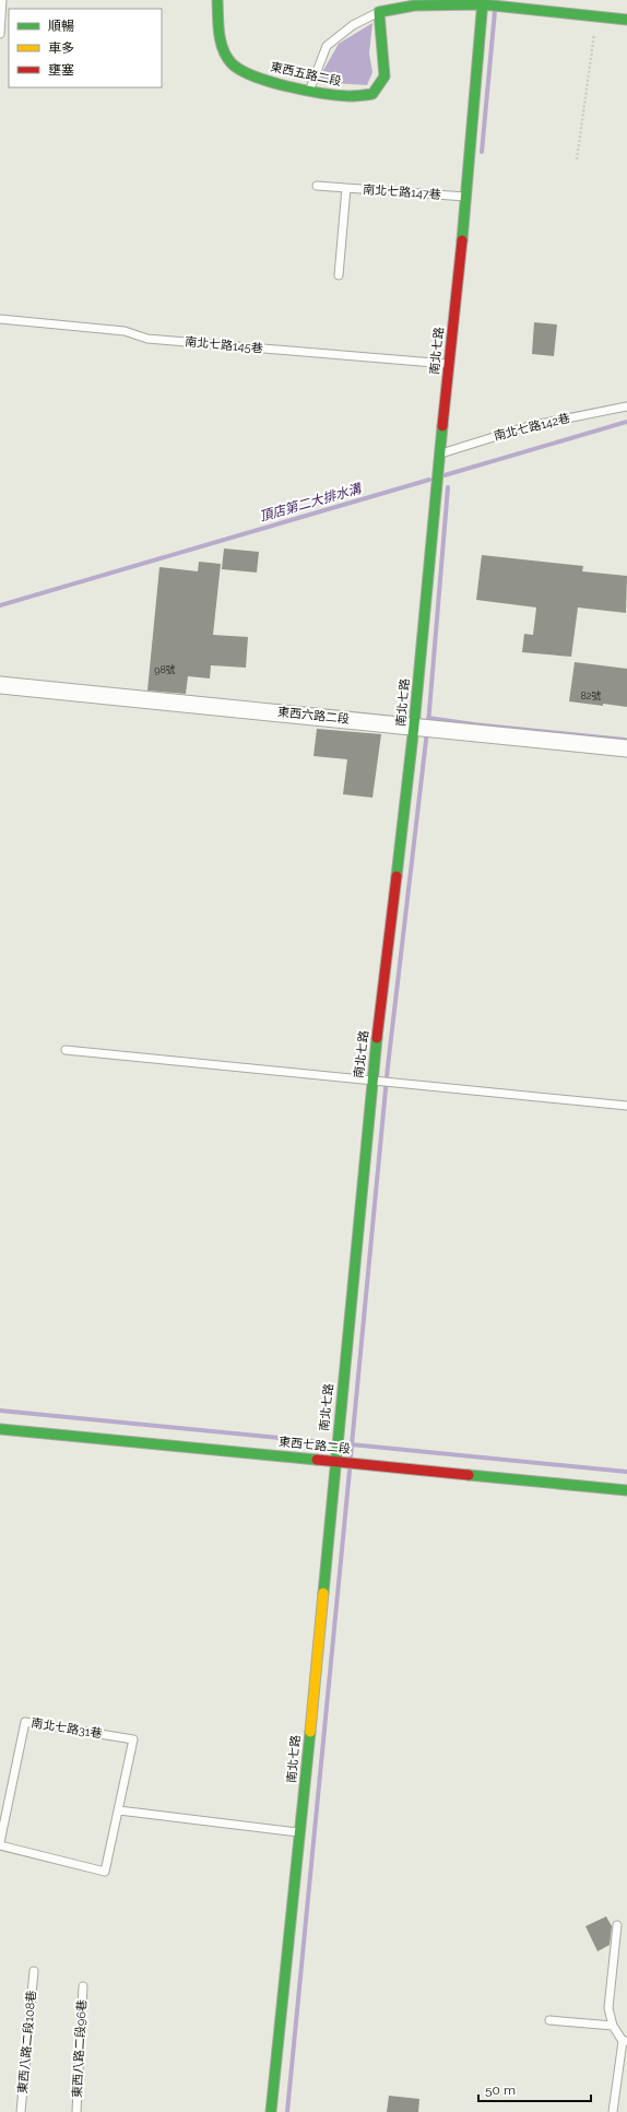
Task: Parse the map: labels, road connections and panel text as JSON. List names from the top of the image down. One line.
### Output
{"streets":{"street":["東西五路二段","南北七路","東西六路二段","東西七路二段"],"lane":["南北七路147巷","南北七路145巷","南北七路142巷","南北七路31巷","東西八路二段108巷","東西八路二段96巷"]},"crossings":[["南北七路147巷","南北七路"],["南北七路145巷","南北七路"],["南北七路","南北七路142巷"],["南北七路","東西六路二段"],["南北七路","東西七路二段"]],"water":["頂店第二大排水溝"],"house_numbers":["98號","82號"],"legend":["順暢","車多","壅塞"],"scale_bar":"50 m"}
